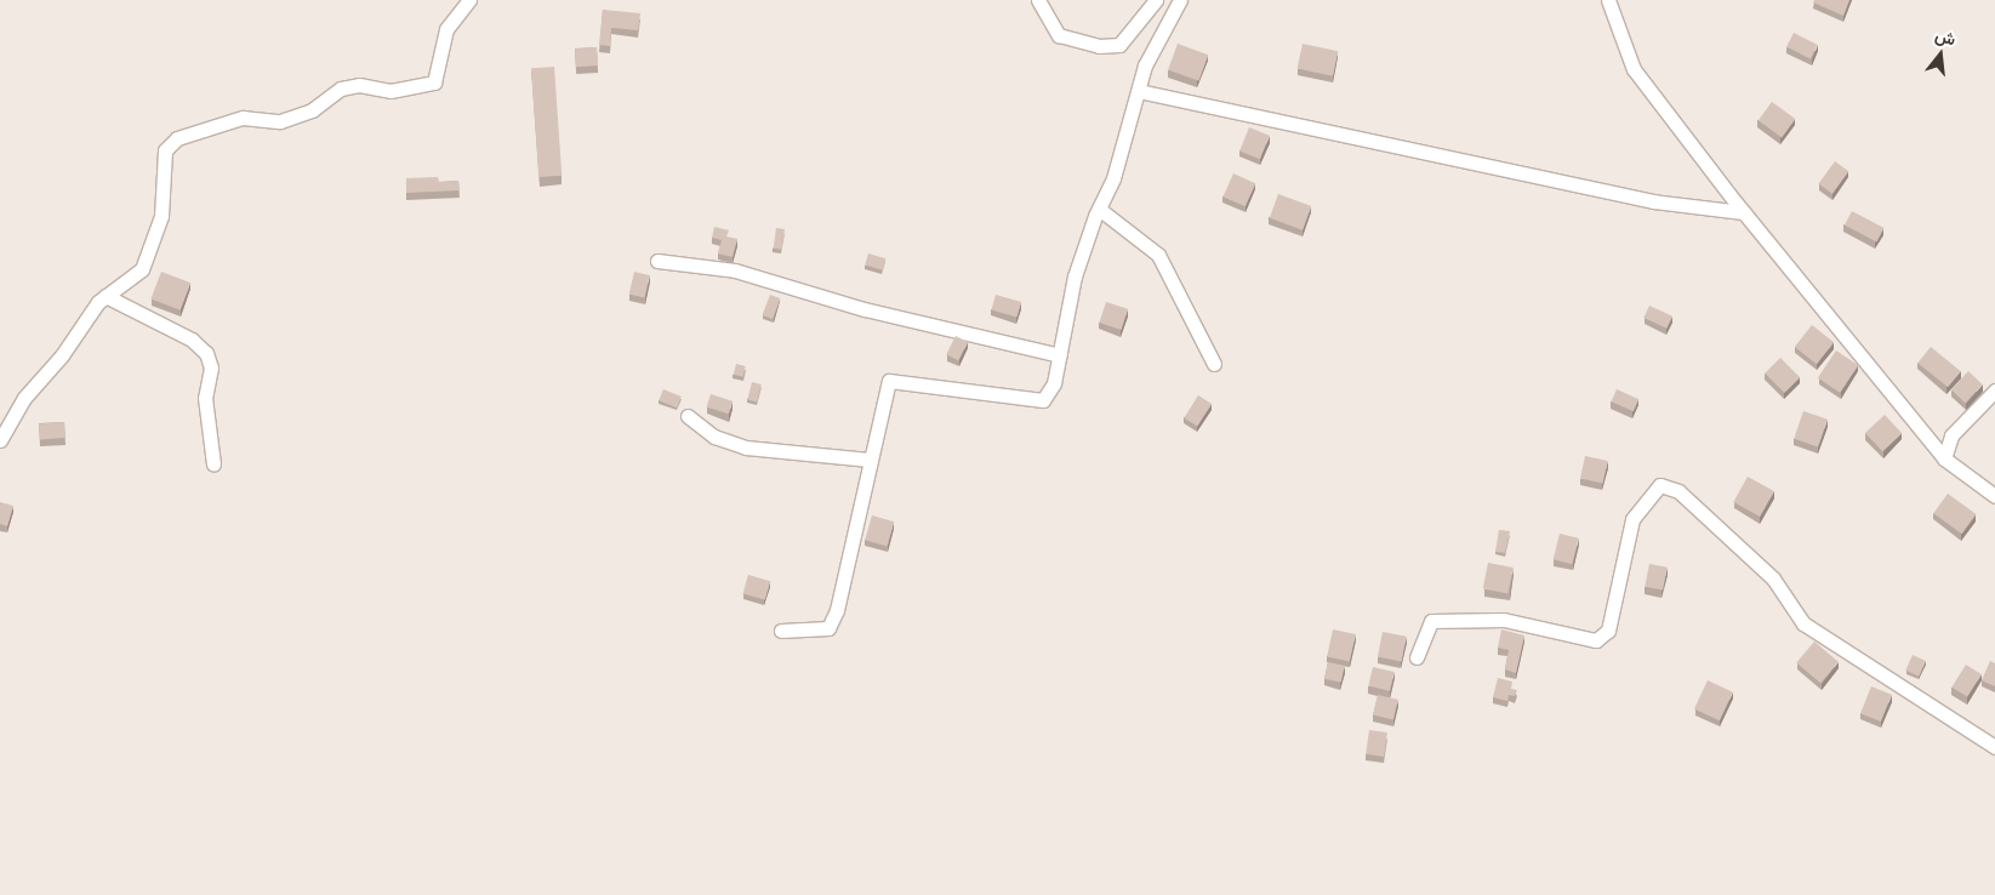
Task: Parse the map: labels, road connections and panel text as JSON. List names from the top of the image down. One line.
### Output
{"north":"top"}
